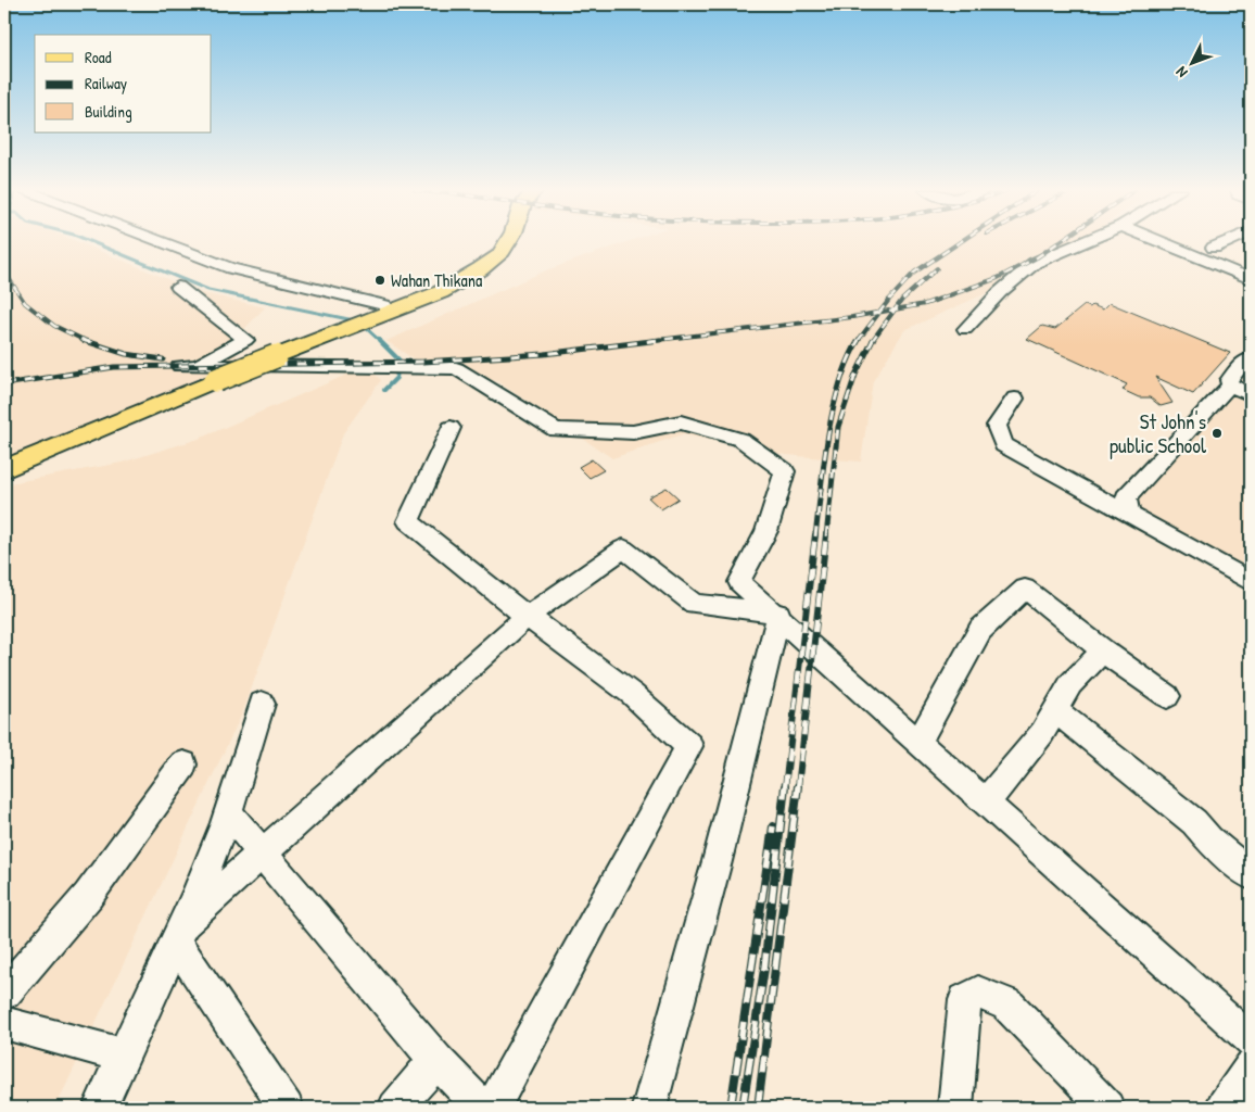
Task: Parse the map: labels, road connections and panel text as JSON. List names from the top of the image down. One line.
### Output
{"places":["Wahan Thikana","St John's public School"],"legend":["Road","Railway","Building"],"north":"bottom left"}
